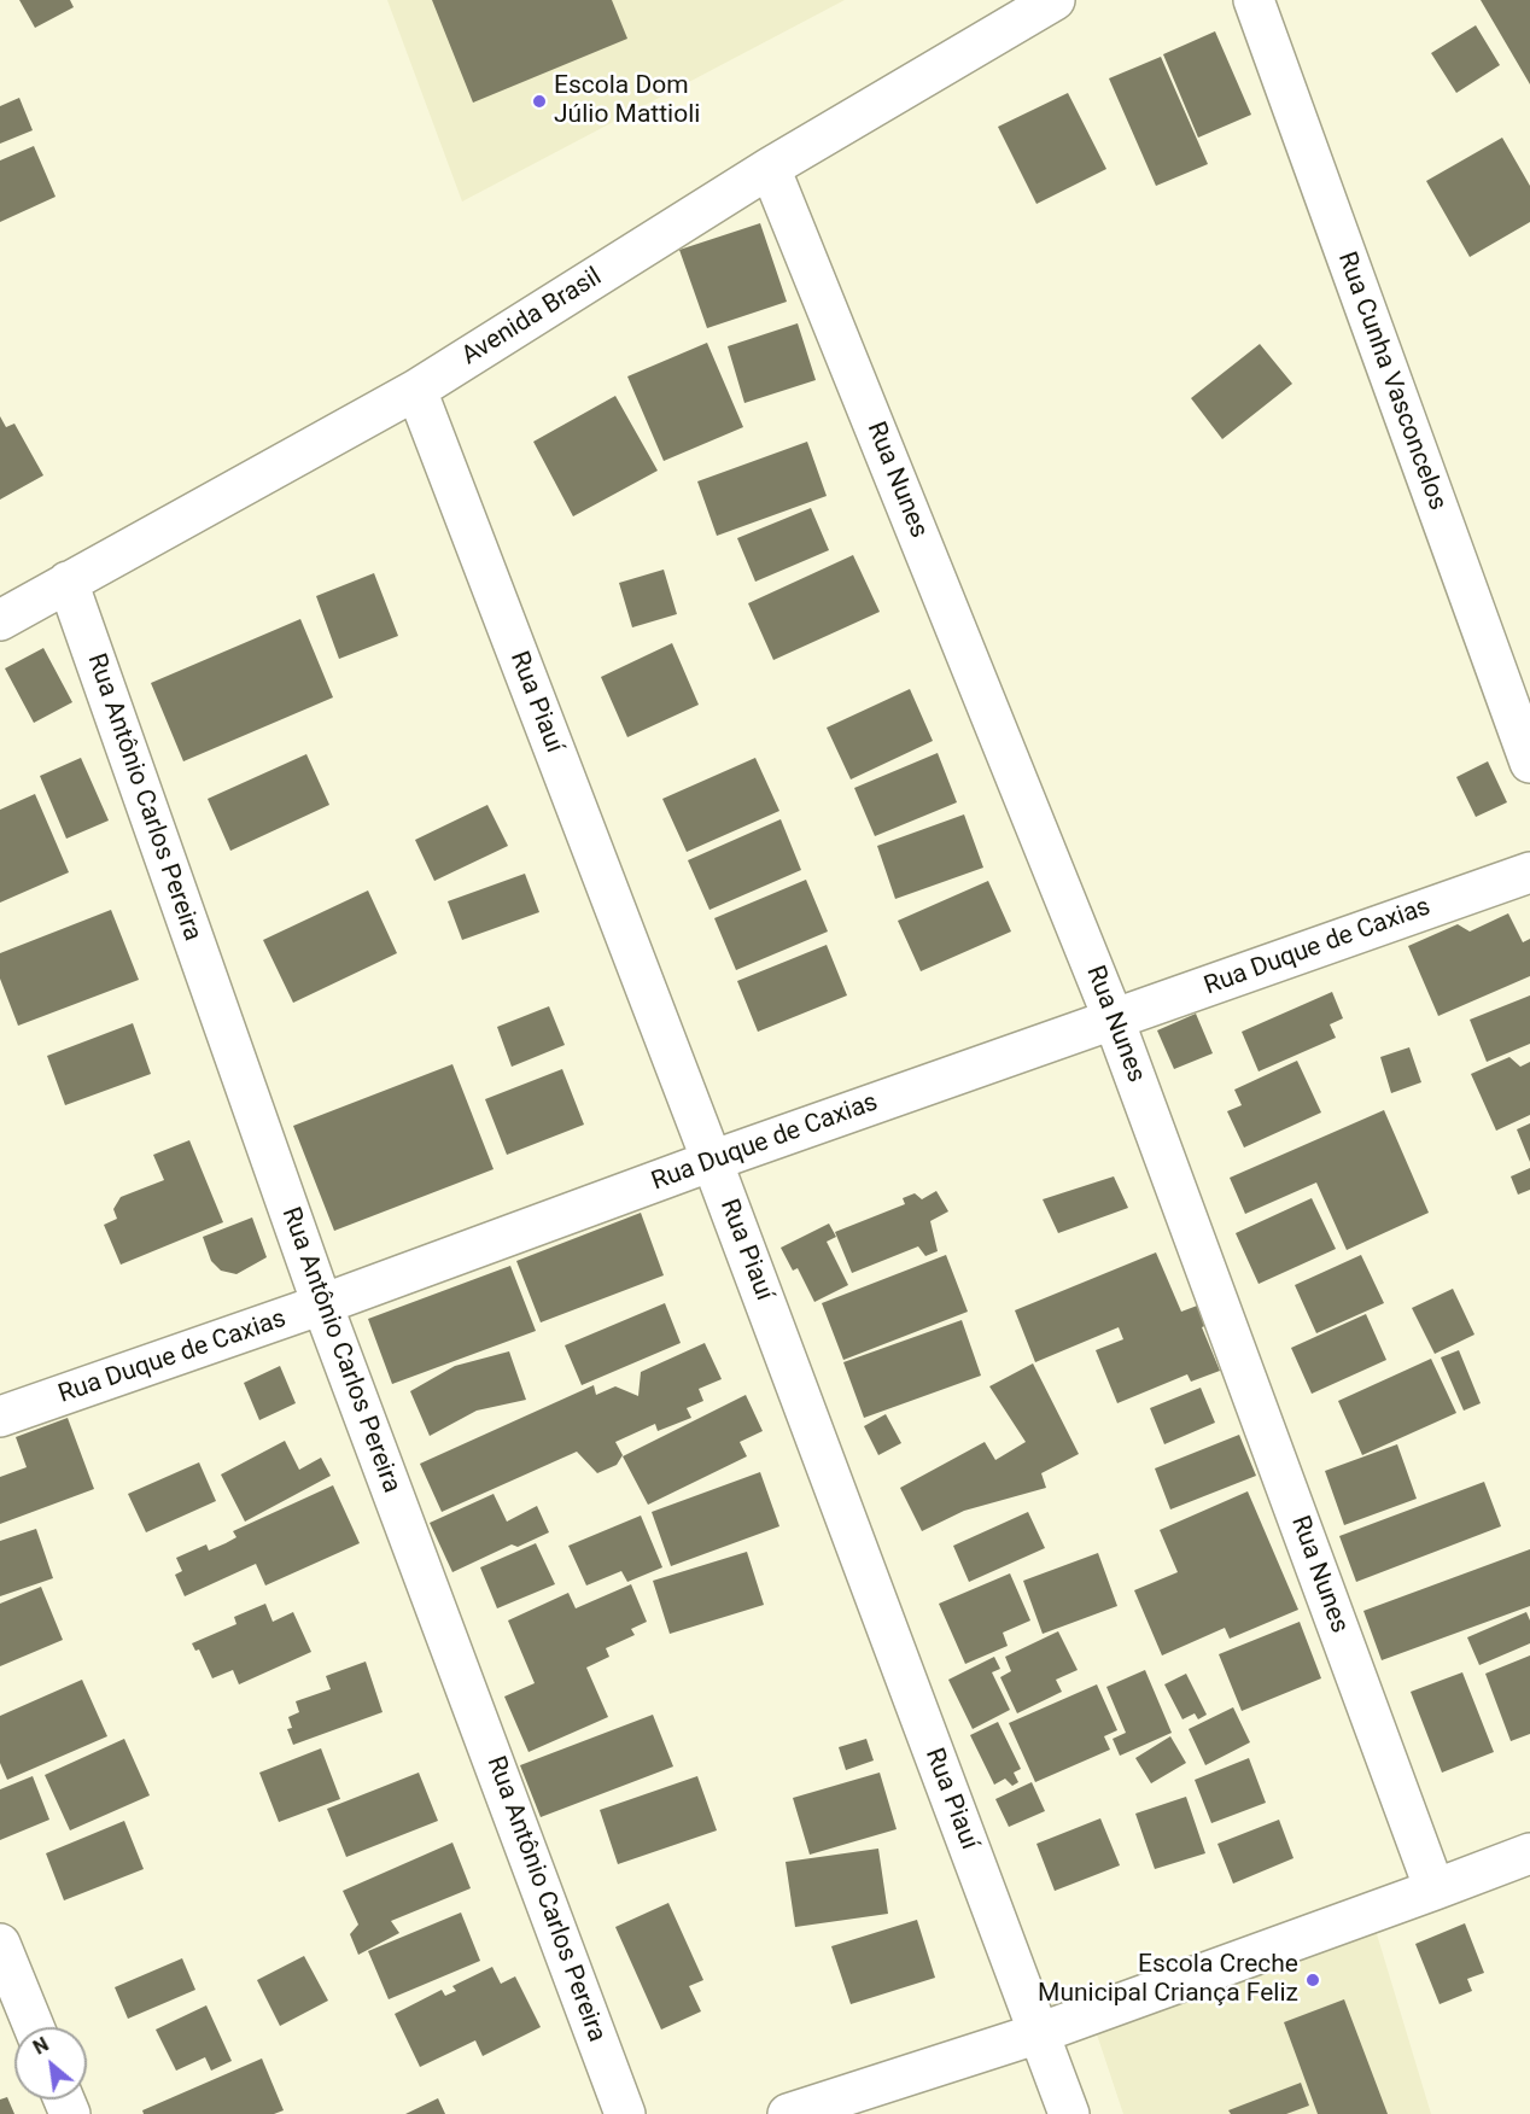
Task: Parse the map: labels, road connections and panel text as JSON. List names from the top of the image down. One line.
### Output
{"streets":{"street":["Avenida Brasil","Rua Cunha Vasconcelos","Rua Nunes","Rua Piauí","Rua Antônio Carlos Pereira","Rua Duque de Caxias"]},"crossings":[["Avenida Brasil","Rua Nunes"],["Avenida Brasil","Rua Piauí"],["Avenida Brasil","Rua Antônio Carlos Pereira"],["Rua Nunes","Rua Duque de Caxias"],["Rua Piauí","Rua Duque de Caxias"],["Rua Antônio Carlos Pereira","Rua Duque de Caxias"]],"places":["Escola Dom Júlio Mattioli","Escola Creche Municipal Criança Feliz"],"north":"top left"}
